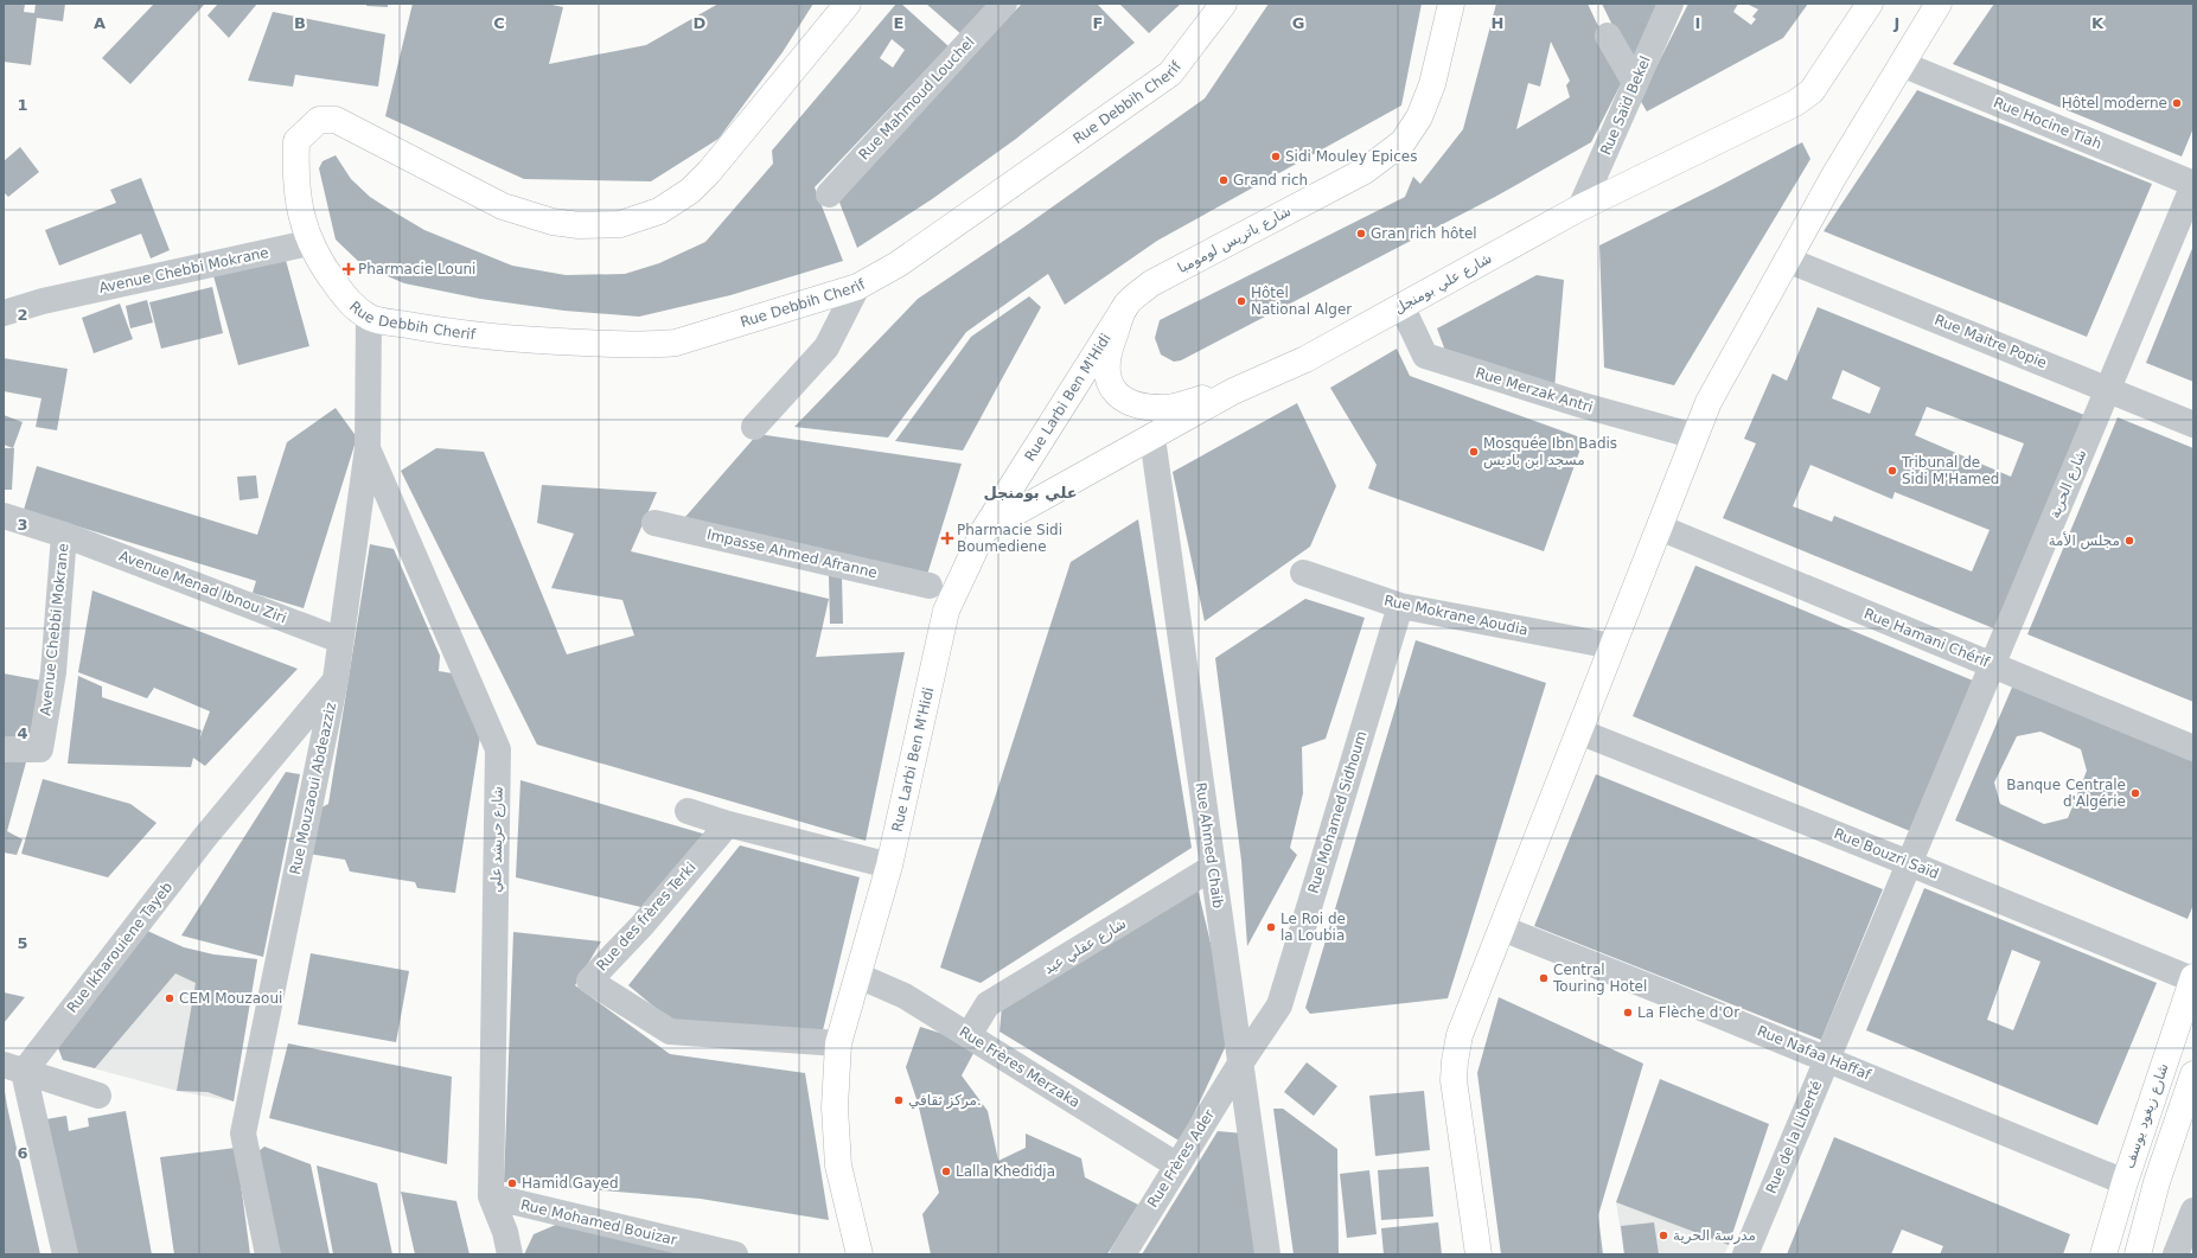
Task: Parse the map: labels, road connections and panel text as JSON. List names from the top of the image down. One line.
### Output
{"streets":{"main road":["Rue Debbih Cherif","شارع باتريس لومومبا","شارع علي بومنجل","Rue Larbi Ben M'Hidi","شارع زيغود يوسف"],"street":["Rue Mahmoud Louchel","Rue Saïd Bekel","Rue Hocine Tiah","Avenue Chebbi Mokrane","Rue Maitre Popie","Rue Merzak Antri","شارع الحرية","Impasse Ahmed Afranne","Avenue Menad Ibnou Ziri","Rue Mokrane Aoudia","Rue Hamani Chérif","Rue Mouzaoui Abdeazziz","Rue Mohamed Sidhoum","شارع حريشد علي","Rue Ahmed Chaib","Rue Bouzri Saïd","Rue des frères Terki","شارع عقلي عيد","Rue Ikharouiene Tayeb","Rue Nafaa Haffaf","Rue Frères Merzaka","Rue de la Liberté","Rue Frères Ader","Rue Mohamed Bouizar"]},"crossings":[["Rue Debbih Cherif","Avenue Chebbi Mokrane"],["Rue Debbih Cherif","Rue Mouzaoui Abdeazziz"],["Rue Saïd Bekel","شارع علي بومنجل"],["Rue Hocine Tiah","شارع الحرية"],["شارع باتريس لومومبا","شارع علي بومنجل"],["شارع باتريس لومومبا","Rue Larbi Ben M'Hidi"],["Avenue Chebbi Mokrane","Avenue Menad Ibnou Ziri"],["شارع علي بومنجل","Rue Merzak Antri"],["شارع علي بومنجل","Rue Larbi Ben M'Hidi"],["شارع علي بومنجل","Rue Ahmed Chaib"],["Rue Maitre Popie","شارع الحرية"],["Rue Larbi Ben M'Hidi","Rue des frères Terki"],["Rue Larbi Ben M'Hidi","Rue Frères Merzaka"],["شارع الحرية","Rue Hamani Chérif"],["شارع الحرية","Rue Bouzri Saïd"],["شارع الحرية","Rue de la Liberté"],["Avenue Menad Ibnou Ziri","Rue Mouzaoui Abdeazziz"],["Rue Mokrane Aoudia","Rue Mohamed Sidhoum"],["Rue Mouzaoui Abdeazziz","شارع حريشد علي"],["Rue Mouzaoui Abdeazziz","Rue Ikharouiene Tayeb"],["Rue Mohamed Sidhoum","Rue Ahmed Chaib"],["Rue Mohamed Sidhoum","Rue Frères Ader"],["شارع حريشد علي","Rue Mohamed Bouizar"],["Rue Ahmed Chaib","شارع عقلي عيد"],["Rue Ahmed Chaib","Rue Frères Ader"],["Rue Bouzri Saïd","شارع زيغود يوسف"],["Rue Bouzri Saïd","Rue de la Liberté"],["شارع عقلي عيد","Rue Frères Merzaka"],["Rue Nafaa Haffaf","شارع زيغود يوسف"],["Rue Nafaa Haffaf","Rue de la Liberté"],["Rue Frères Merzaka","Rue Frères Ader"]],"districts":["علي بومنجل"],"places":{"other":["Hôtel moderne","Sidi Mouley Epices","Grand rich","Gran rich hôtel","Hôtel National Alger","Mosquée Ibn Badis مسجد ابن باديس","Tribunal de Sidi M'Hamed","مجلس الأمة","Banque Centrale d'Algérie","Le Roi de la Loubia","Central Touring Hotel","CEM Mouzaoui","La Flèche d'Or","مركز ثقافي.","Lalla Khedidja","Hamid Gayed","مدرسة الحرية"],"health":["Pharmacie Louni","Pharmacie Sidi Boumediene"]},"grid":{"columns":["A","B","C","D","E","F","G","H","I","J","K"],"rows":["1","2","3","4","5","6"]}}
